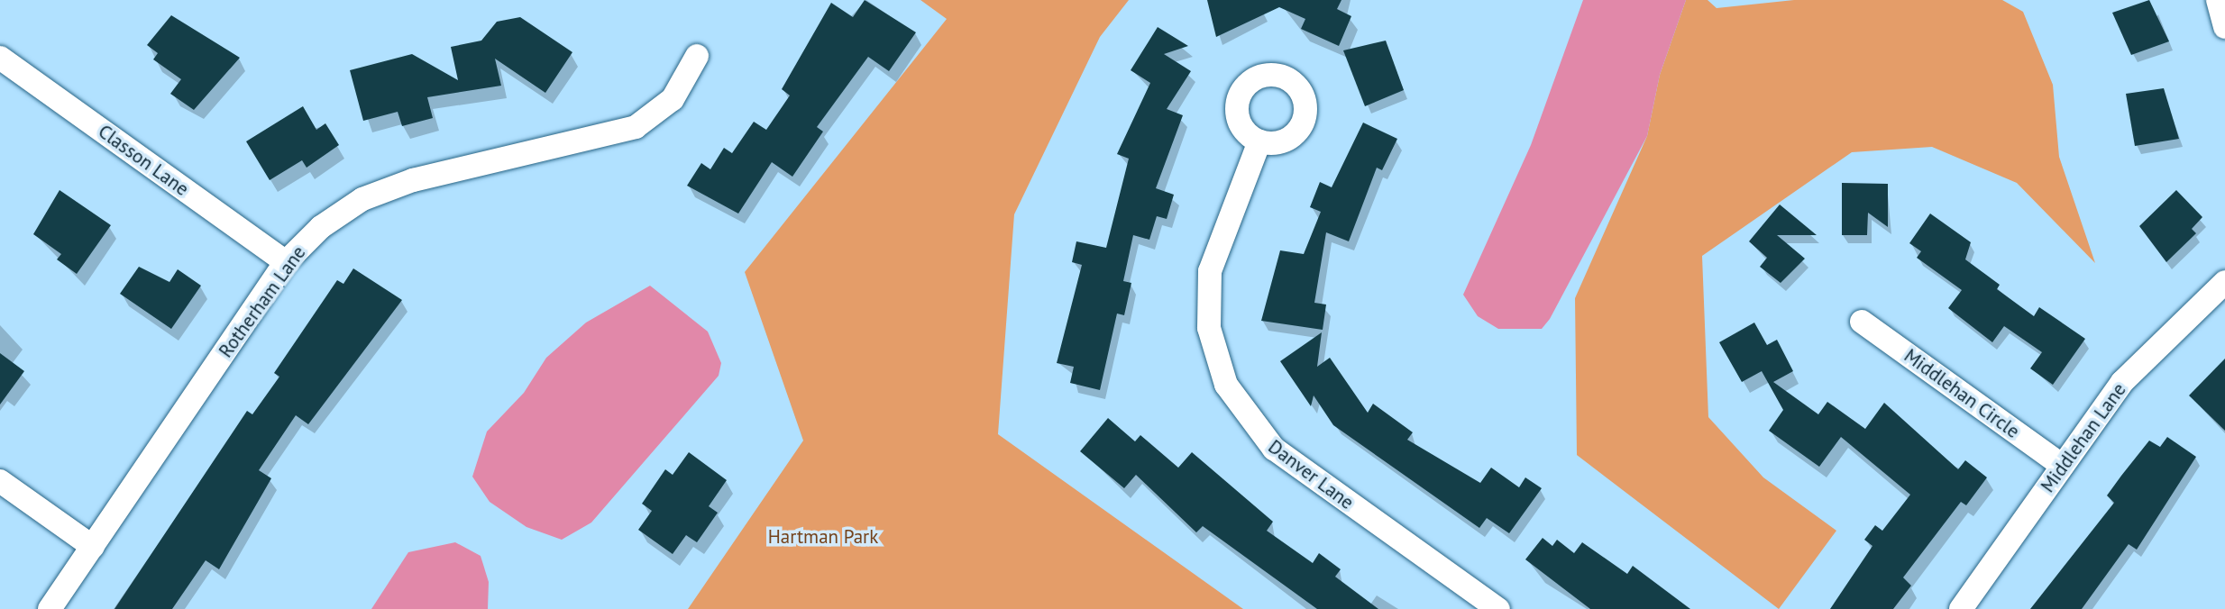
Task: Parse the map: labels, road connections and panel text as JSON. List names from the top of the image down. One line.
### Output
{"streets":{"street":["Classon Lane","Rotherham Lane","Middlehan Circle","Middlehan Lane","Danver Lane"]},"crossings":[["Classon Lane","Rotherham Lane"],["Middlehan Circle","Middlehan Lane"]],"parks":["Hartman Park"]}
